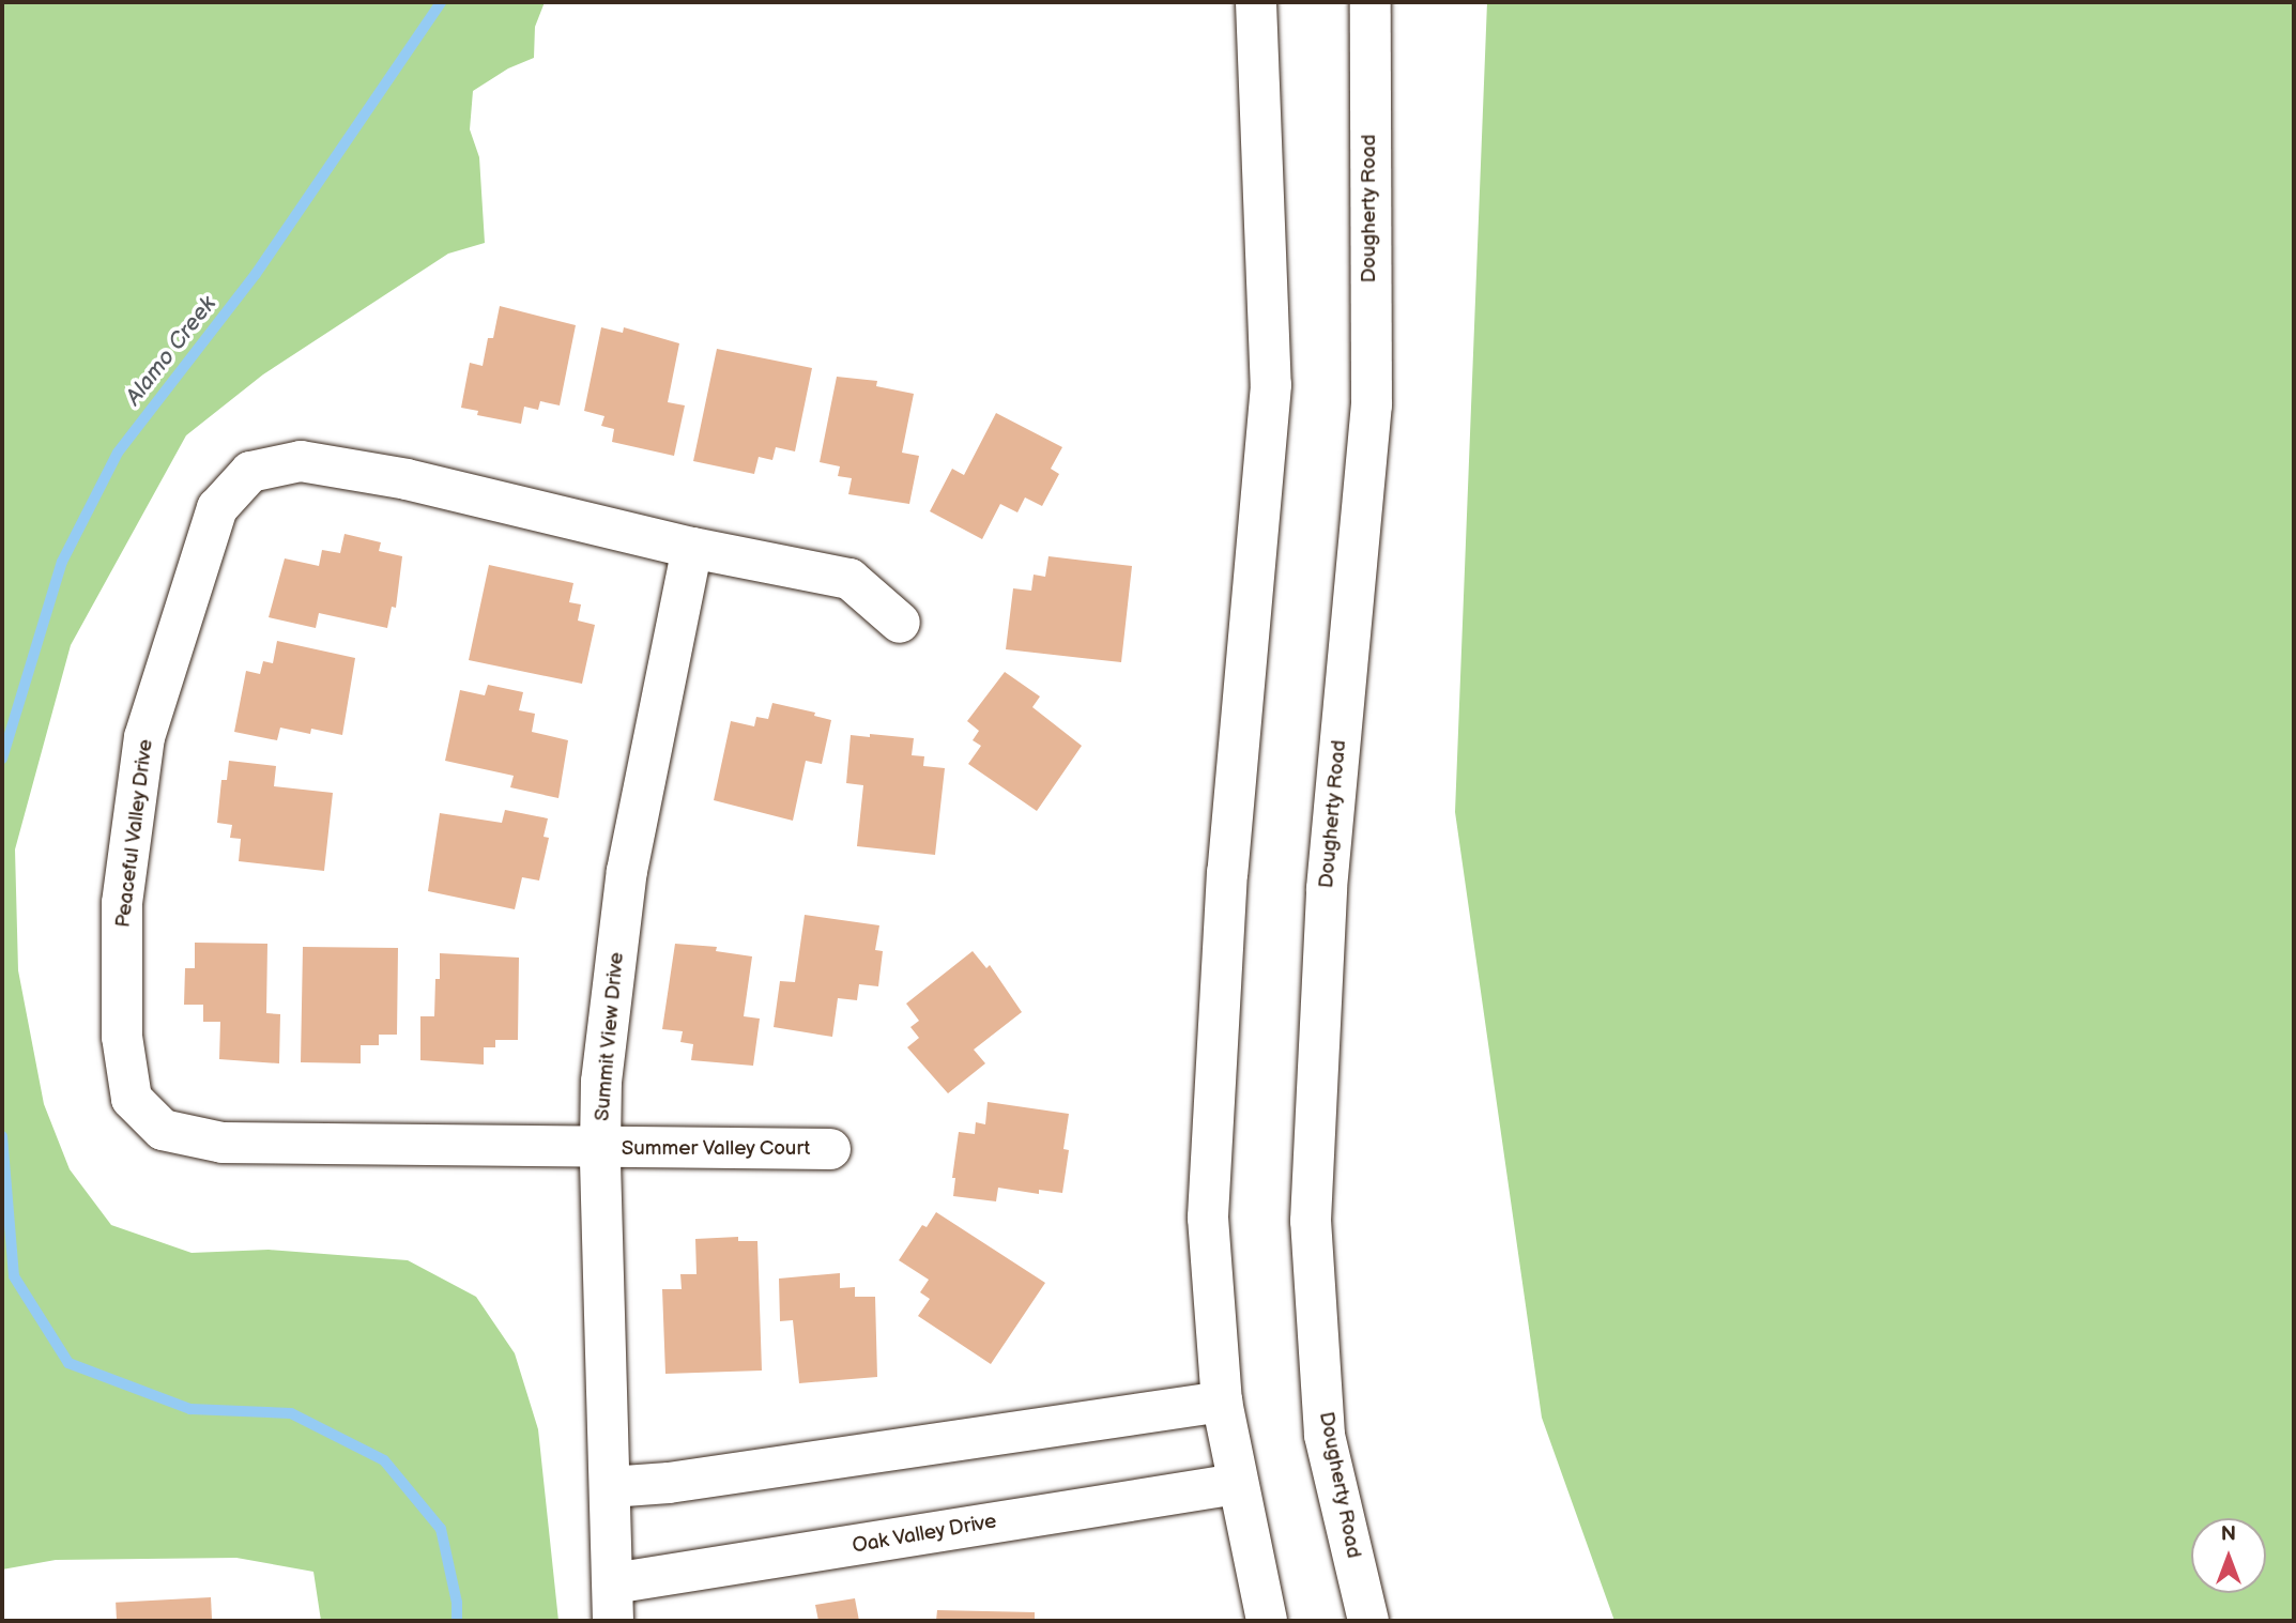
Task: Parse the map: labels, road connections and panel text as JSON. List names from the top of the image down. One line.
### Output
{"streets":{"street":["Dougherty Road","Peaceful Valley Drive","Summit View Drive","Summer Valley Court","Oak Valley Drive"]},"crossings":[["Peaceful Valley Drive","Summit View Drive"],["Peaceful Valley Drive","Summer Valley Court"],["Summit View Drive","Summer Valley Court"],["Summit View Drive","Oak Valley Drive"]],"water":["Alamo Creek"],"north":"top"}
